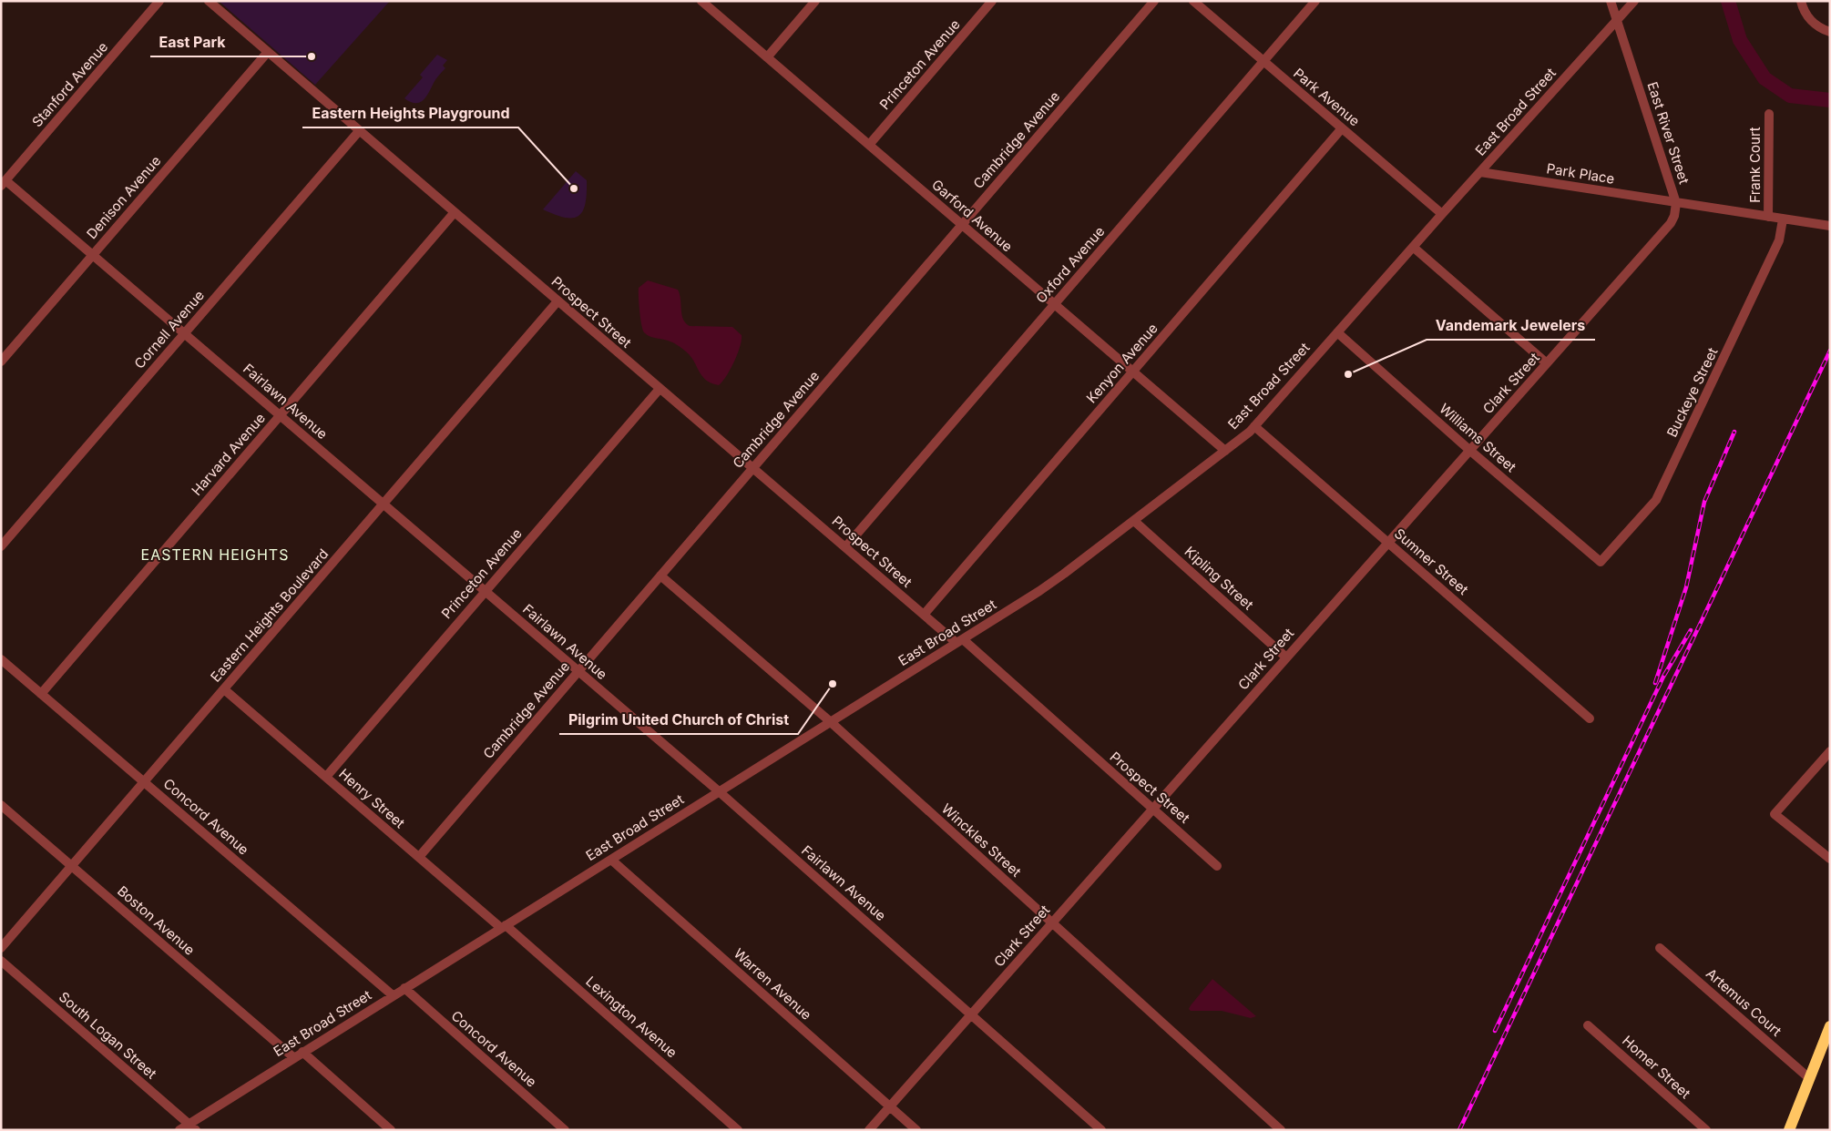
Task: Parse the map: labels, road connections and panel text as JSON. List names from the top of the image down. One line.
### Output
{"streets":{"street":["Princeton Avenue","Stanford Avenue","Park Avenue","East Broad Street","East River Street","Cambridge Avenue","Frank Court","Park Place","Denison Avenue","Garford Avenue","Oxford Avenue","Prospect Street","Cornell Avenue","Kenyon Avenue","Clark Street","Buckeye Street","Fairlawn Avenue","Williams Street","Harvard Avenue","Sumner Street","Kipling Street","Eastern Heights Boulevard","Henry Street","Concord Avenue","Winckles Street","Boston Avenue","Warren Avenue","Artemus Court","Lexington Avenue","South Logan Street","Homer Street"]},"crossings":[["Princeton Avenue","Garford Avenue"],["Princeton Avenue","Prospect Street"],["Princeton Avenue","Fairlawn Avenue"],["Princeton Avenue","Henry Street"],["Stanford Avenue","Fairlawn Avenue"],["Park Avenue","East Broad Street"],["Park Avenue","Oxford Avenue"],["Park Avenue","Kenyon Avenue"],["East Broad Street","East River Street"],["East Broad Street","Park Place"],["East Broad Street","Garford Avenue"],["East Broad Street","Prospect Street"],["East Broad Street","Fairlawn Avenue"],["East Broad Street","Williams Street"],["East Broad Street","Sumner Street"],["East Broad Street","Kipling Street"],["East Broad Street","Henry Street"],["East Broad Street","Concord Avenue"],["East Broad Street","Winckles Street"],["East Broad Street","Boston Avenue"],["East Broad Street","Warren Avenue"],["East Broad Street","Lexington Avenue"],["East Broad Street","South Logan Street"],["East River Street","Frank Court"],["East River Street","Park Place"],["East River Street","Clark Street"],["East River Street","Buckeye Street"],["Cambridge Avenue","Garford Avenue"],["Cambridge Avenue","Prospect Street"],["Cambridge Avenue","Fairlawn Avenue"],["Cambridge Avenue","Henry Street"],["Cambridge Avenue","Winckles Street"],["Park Place","Clark Street"],["Denison Avenue","Prospect Street"],["Denison Avenue","Fairlawn Avenue"],["Garford Avenue","Oxford Avenue"],["Garford Avenue","Kenyon Avenue"],["Oxford Avenue","Prospect Street"],["Prospect Street","Cornell Avenue"],["Prospect Street","Kenyon Avenue"],["Prospect Street","Clark Street"],["Prospect Street","Harvard Avenue"],["Prospect Street","Eastern Heights Boulevard"],["Cornell Avenue","Fairlawn Avenue"],["Clark Street","Fairlawn Avenue"],["Clark Street","Williams Street"],["Clark Street","Sumner Street"],["Clark Street","Kipling Street"],["Clark Street","Winckles Street"],["Clark Street","Warren Avenue"],["Buckeye Street","Williams Street"],["Fairlawn Avenue","Harvard Avenue"],["Fairlawn Avenue","Eastern Heights Boulevard"],["Harvard Avenue","Concord Avenue"],["Eastern Heights Boulevard","Henry Street"],["Eastern Heights Boulevard","Concord Avenue"],["Eastern Heights Boulevard","Boston Avenue"],["Henry Street","Lexington Avenue"]],"districts":["EASTERN HEIGHTS"],"places":["East Park","Eastern Heights Playground","Vandemark Jewelers","Pilgrim United Church of Christ"]}
